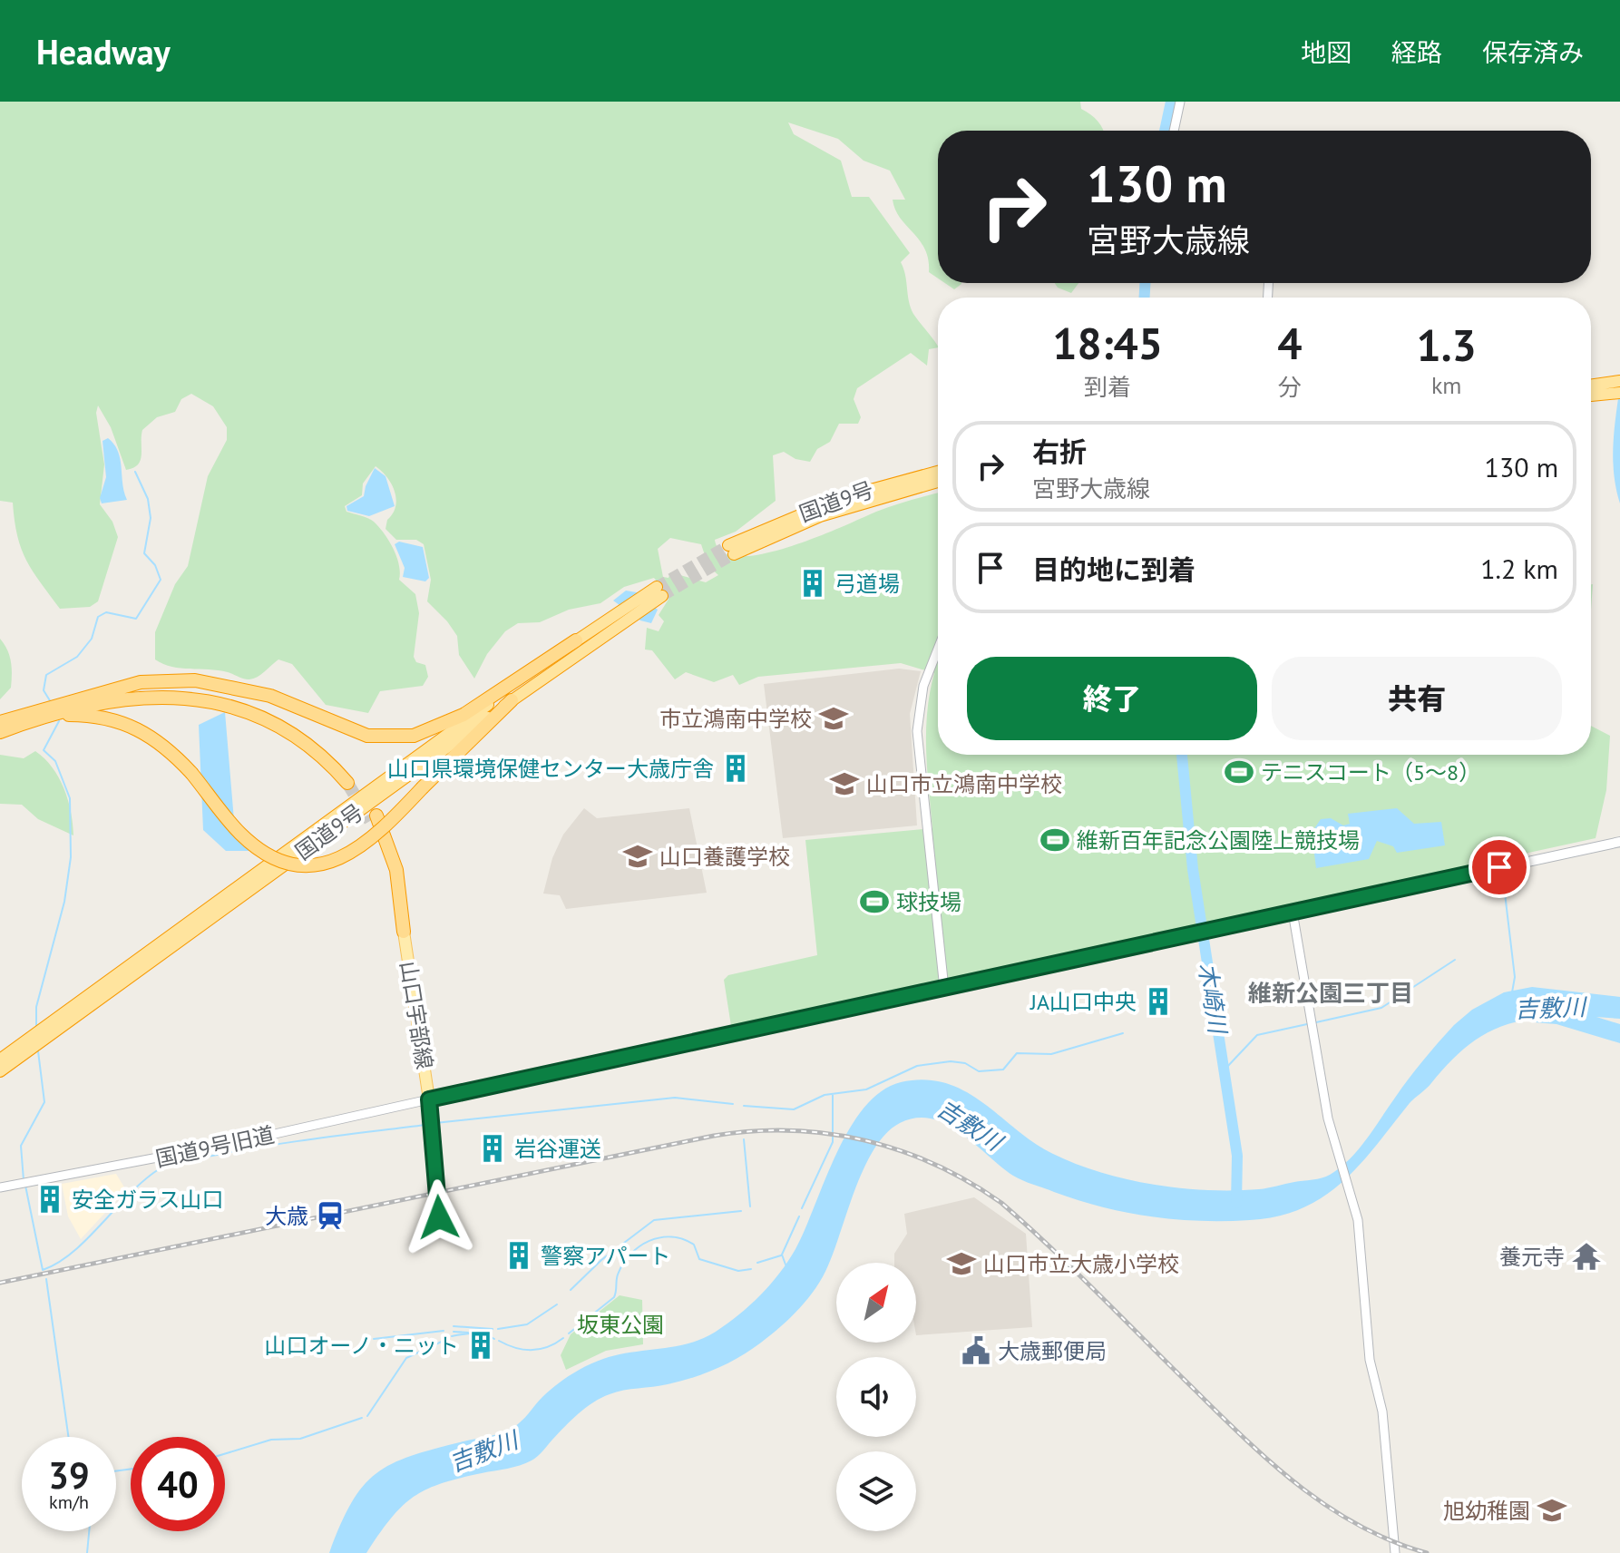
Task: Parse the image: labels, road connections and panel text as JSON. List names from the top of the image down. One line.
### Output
{"streets":{"highway":["国道9号"],"main road":["山口宇部線"],"street":["国道9号旧道"]},"crossings":[["山口宇部線","国道9号旧道"]],"districts":["維新公園三丁目"],"water":["木崎川","吉敷川"],"parks":["坂東公園"],"places":{"building":["弓道場","山口県環境保健センター大歳庁舎","JA山口中央","岩谷運送","安全ガラス山口","警察アパート","山口オーノ・ニット"],"school or university":["市立鴻南中学校","山口市立鴻南中学校","山口養護学校","山口市立大歳小学校","旭幼稚園"],"sports":["テニスコート（5～8）","維新百年記念公園陸上競技場","球技場"],"station":["大歳"],"temple":["養元寺"],"public building":["大歳郵便局"]},"north":"top right","page":{"header":"Headway","nav":["地図","経路","保存済み"],"turn":["130 m","宮野大歳線"],"eta":["18:45","到着","4","分","1.3","km"],"list":[{"name":"右折","note":"宮野大歳線","value":"130 m"},{"name":"目的地に到着","value":"1.2 km"}],"buttons":["終了","共有"],"speed":"39 km/h","limit":"40"}}
